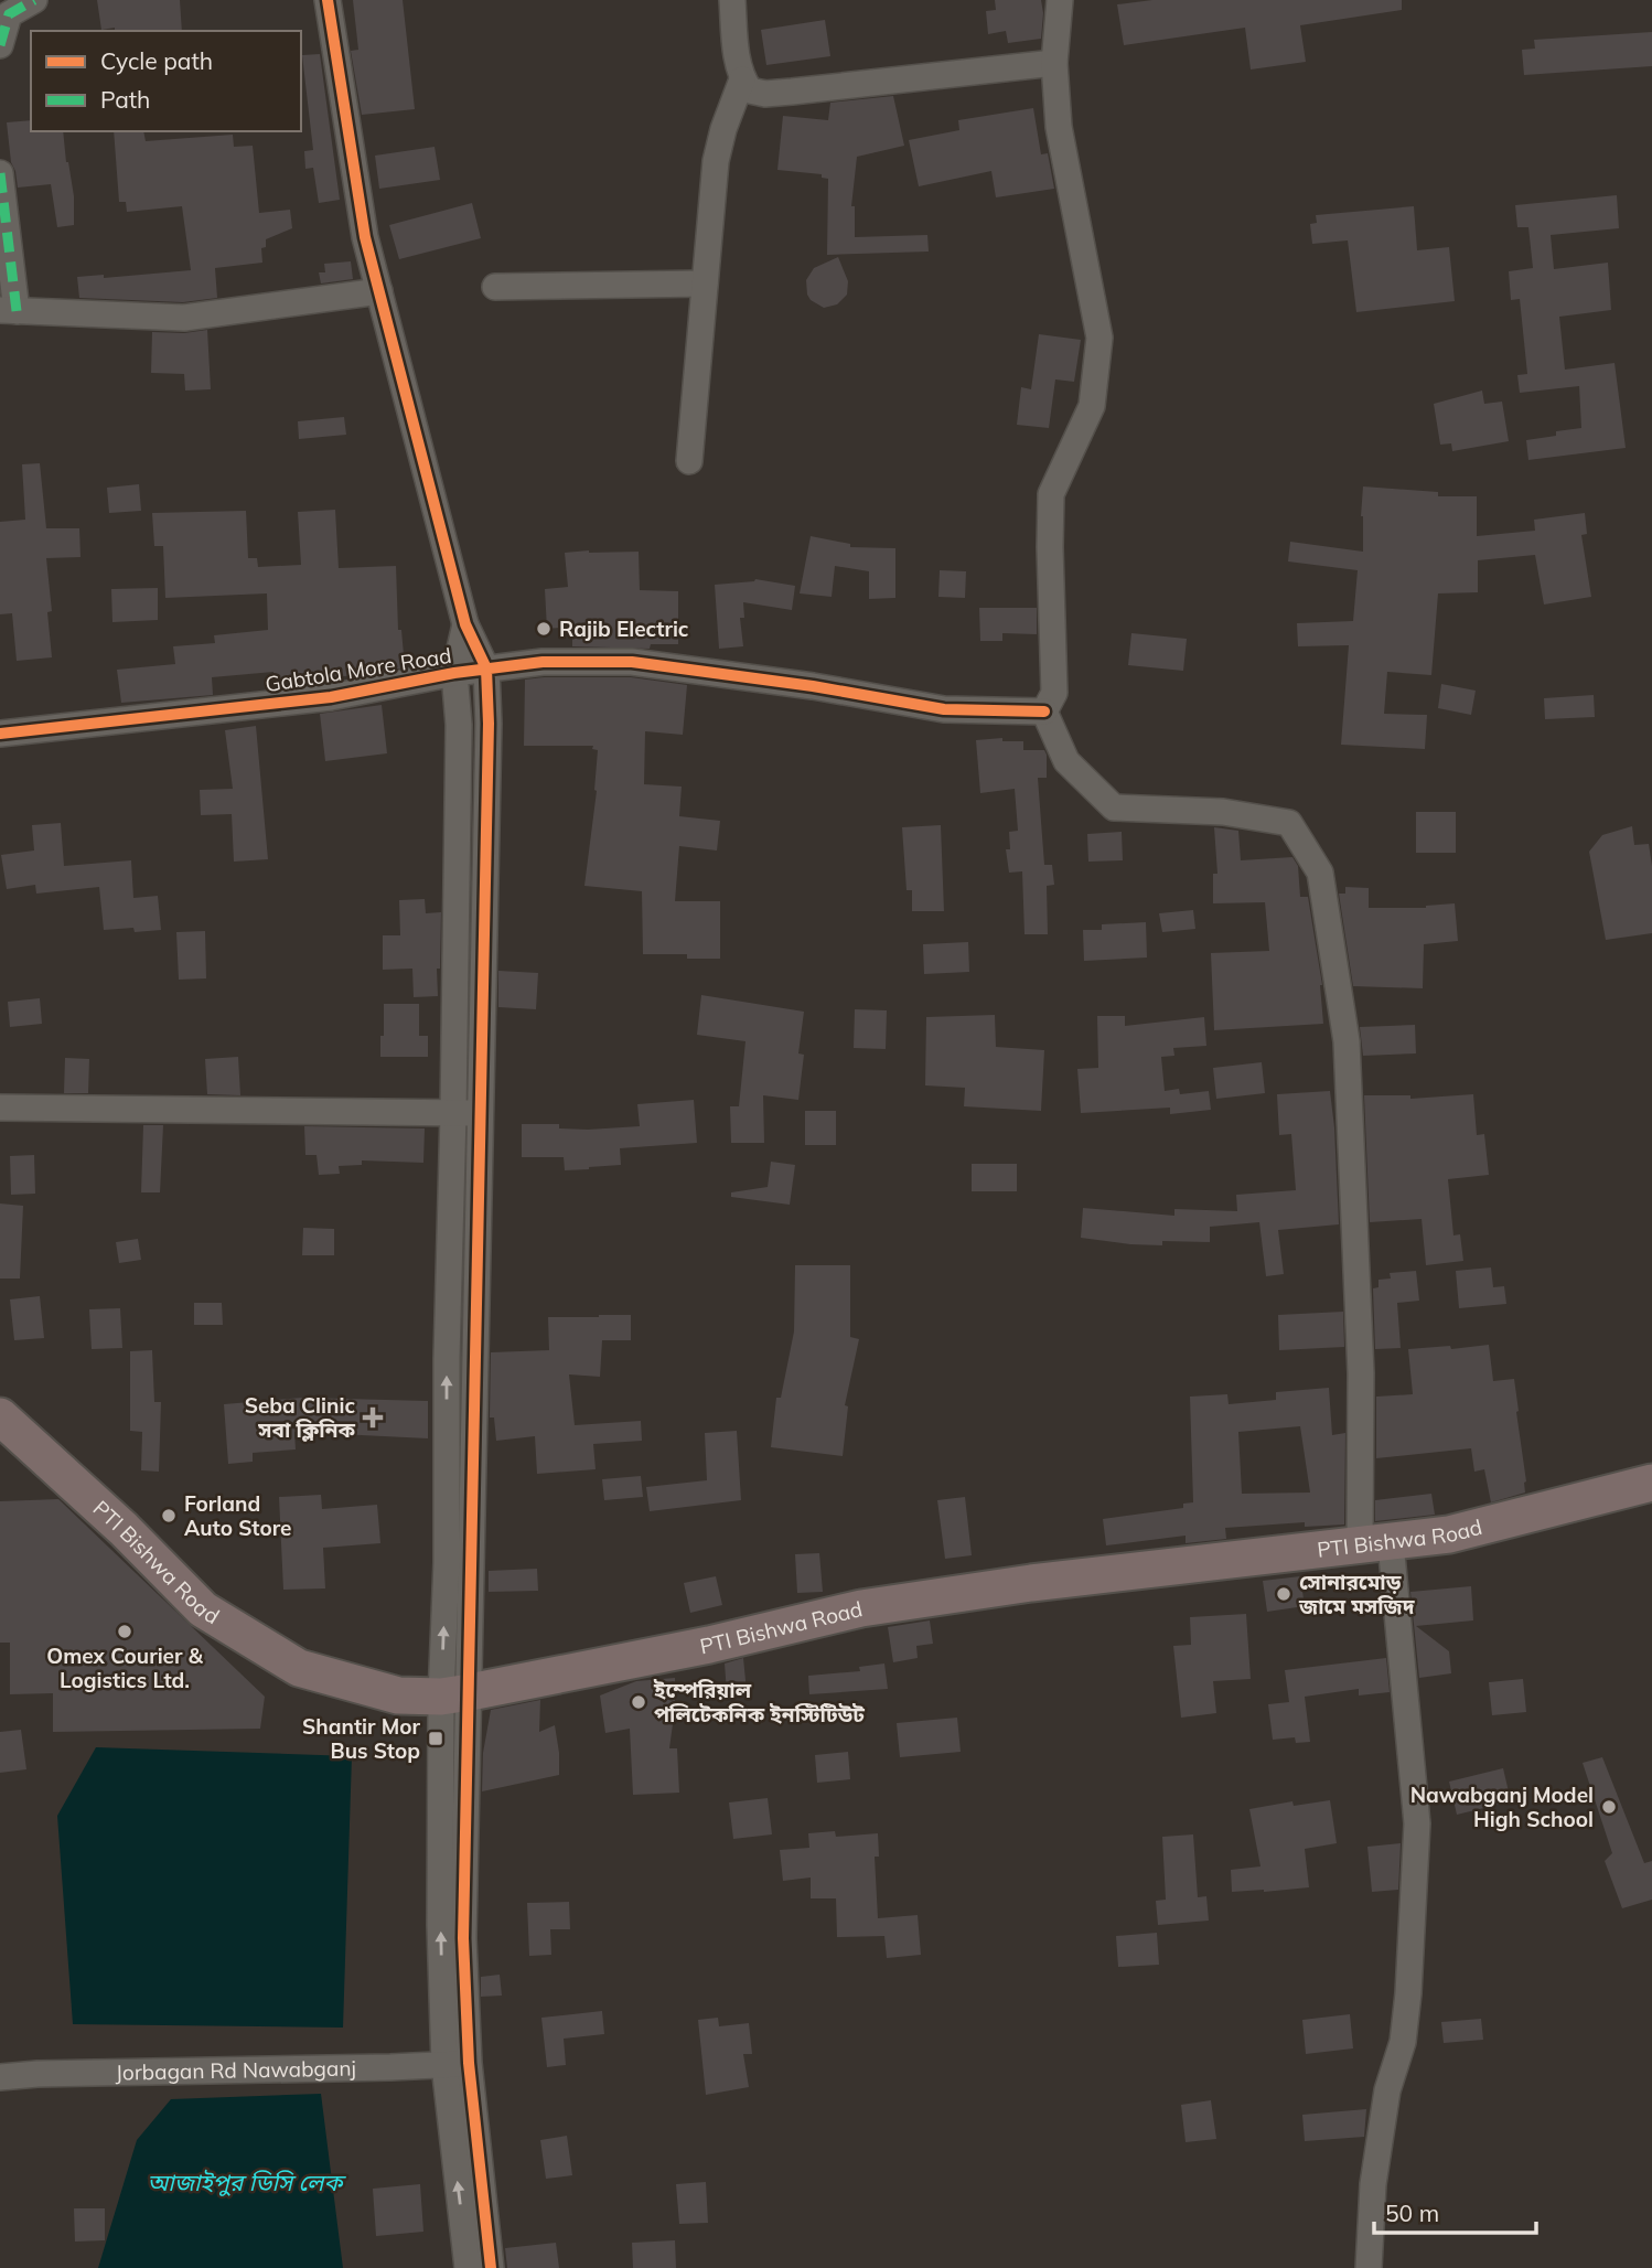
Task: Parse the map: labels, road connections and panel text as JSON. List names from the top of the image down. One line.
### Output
{"streets":{"highway":["PTI Bishwa Road"],"street":["Gabtola More Road","Jorbagan Rd Nawabganj"]},"water":["আজাইপুর ডিসি লেক"],"places":{"other":["Rajib Electric","Forland Auto Store","সোনারমোড় জামে মসজিদ","Omex Courier & Logistics Ltd.","ইম্পেরিয়াল পলিটেকনিক ইনস্টিটিউট","Nawabganj Model High School"],"health":["Seba Clinic সবা ক্লিনিক"],"transit":["Shantir Mor Bus Stop"]},"legend":["Cycle path","Path"],"scale_bar":"50 m"}
